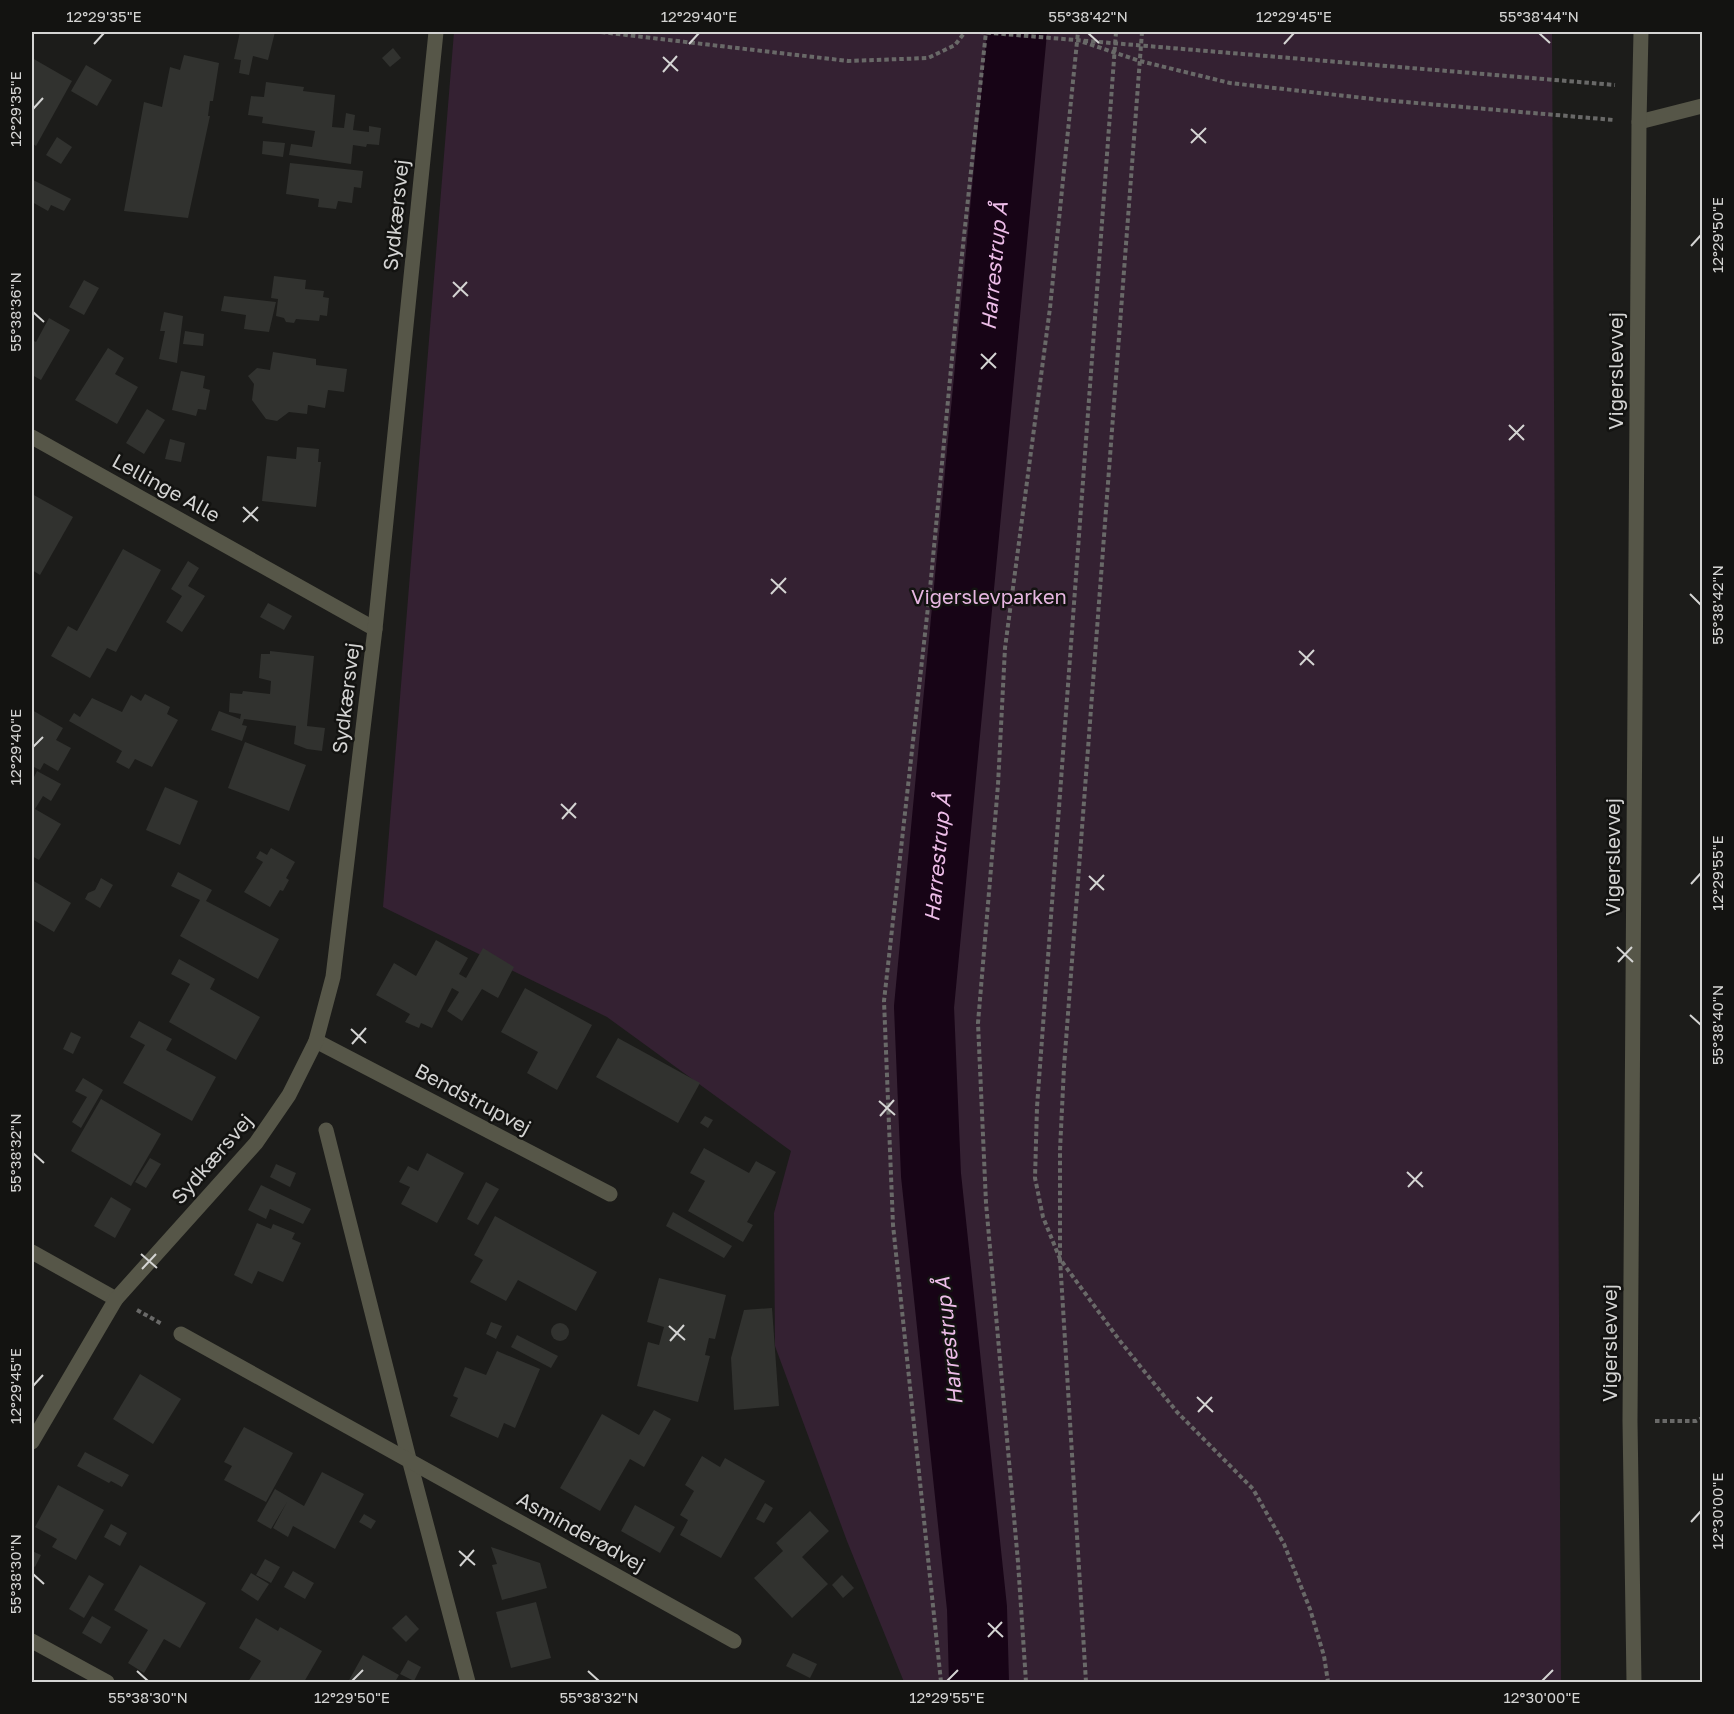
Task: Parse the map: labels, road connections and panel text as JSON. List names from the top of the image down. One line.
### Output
{"streets":{"street":["Sydkærsvej","Vigerslevvej","Lellinge Alle","Bendstrupvej","Asminderødvej"]},"crossings":[["Sydkærsvej","Lellinge Alle"],["Sydkærsvej","Bendstrupvej"]],"water":["Harrestrup Å"],"parks":["Vigerslevparken"],"coordinates":["12°29'35\"E","12°29'40\"E","55°38'42\"N","12°29'45\"E","55°38'44\"N","12°29'50\"E","55°38'36\"N","12°29'55\"E","55°38'40\"N","55°38'32\"N","12°30'00\"E","55°38'30\"N"]}
